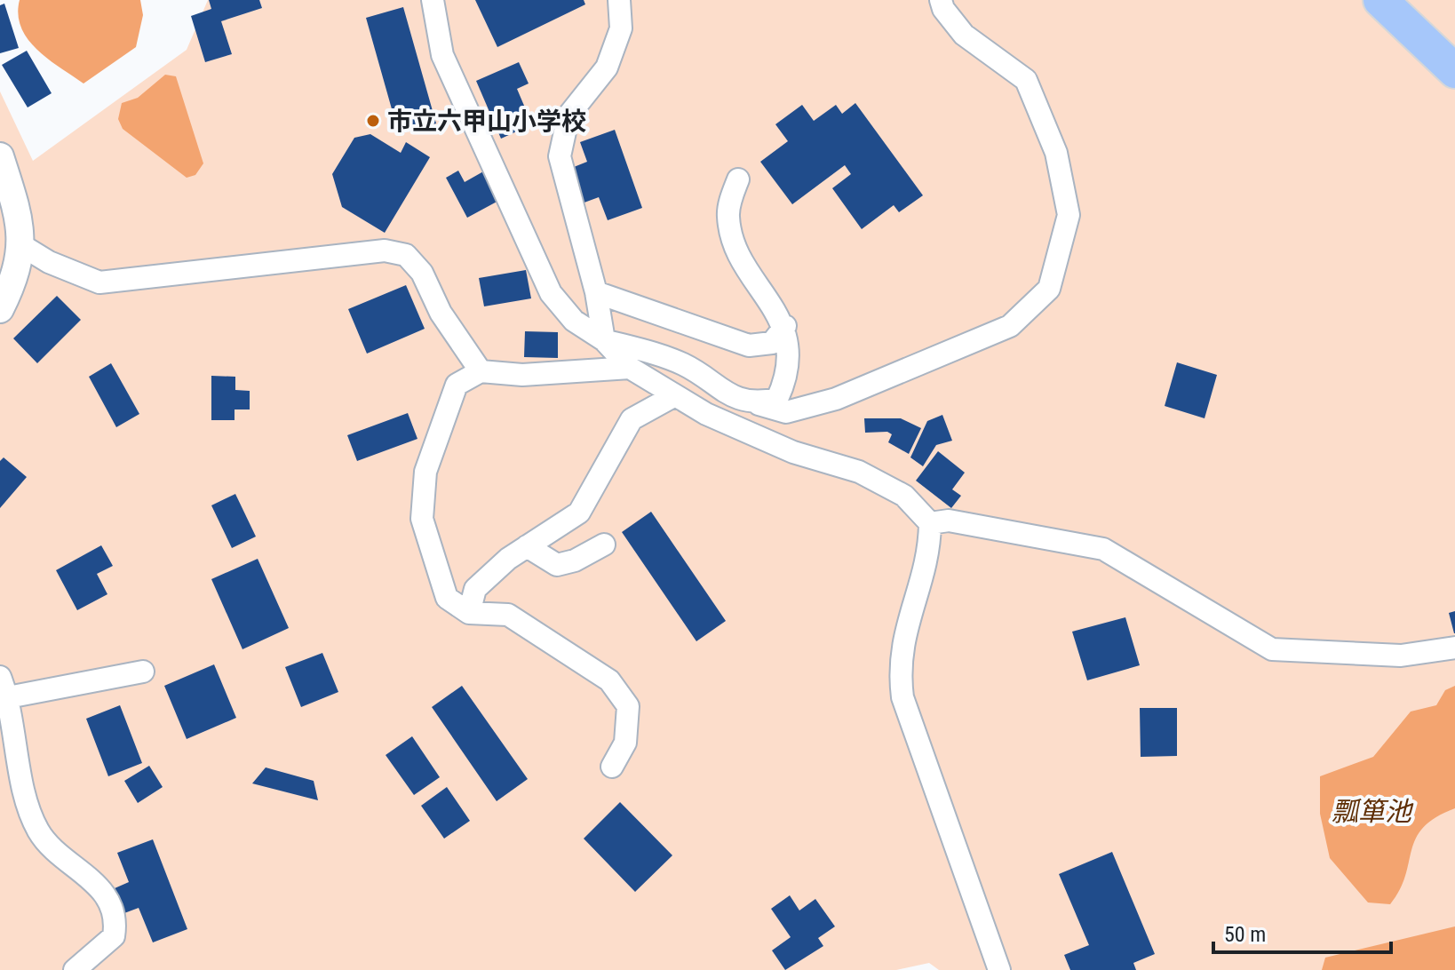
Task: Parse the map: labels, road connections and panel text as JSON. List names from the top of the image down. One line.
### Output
{"water":["瓢箪池"],"places":["市立六甲山小学校"],"scale_bar":"50 m"}
